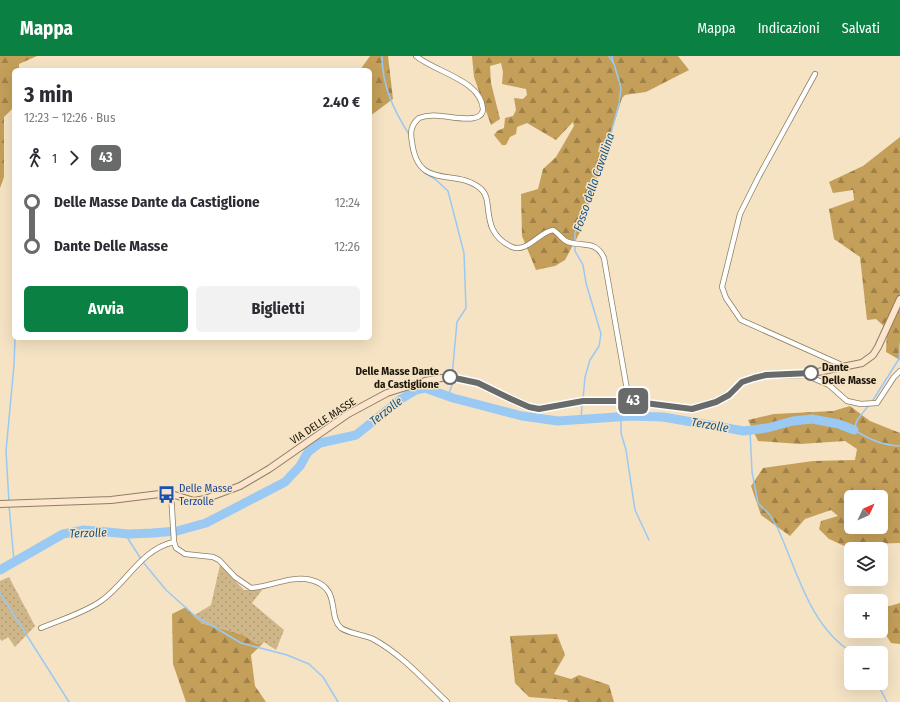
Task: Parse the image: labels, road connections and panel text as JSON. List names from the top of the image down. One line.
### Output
{"streets":{"street":["VIA DELLE MASSE"]},"water":["Fosso della Cavallina","Terzolle"],"places":{"other":["Dante Delle Masse","Delle Masse Dante da Castiglione"],"bus stop":["Delle Masse Terzolle"]},"lines":["bus line 43"],"north":"top right","page":{"header":"Mappa","nav":["Mappa","Indicazioni","Salvati"],"on_map":"43","heading":["3 min","12:23 – 12:26 · Bus","2.40 €"],"legs":["1","43"],"list":[{"name":"Delle Masse Dante da Castiglione","value":"12:24"},{"name":"Dante Delle Masse","value":"12:26"}],"buttons":["Avvia","Biglietti"],"map_buttons":["+","−"]}}
